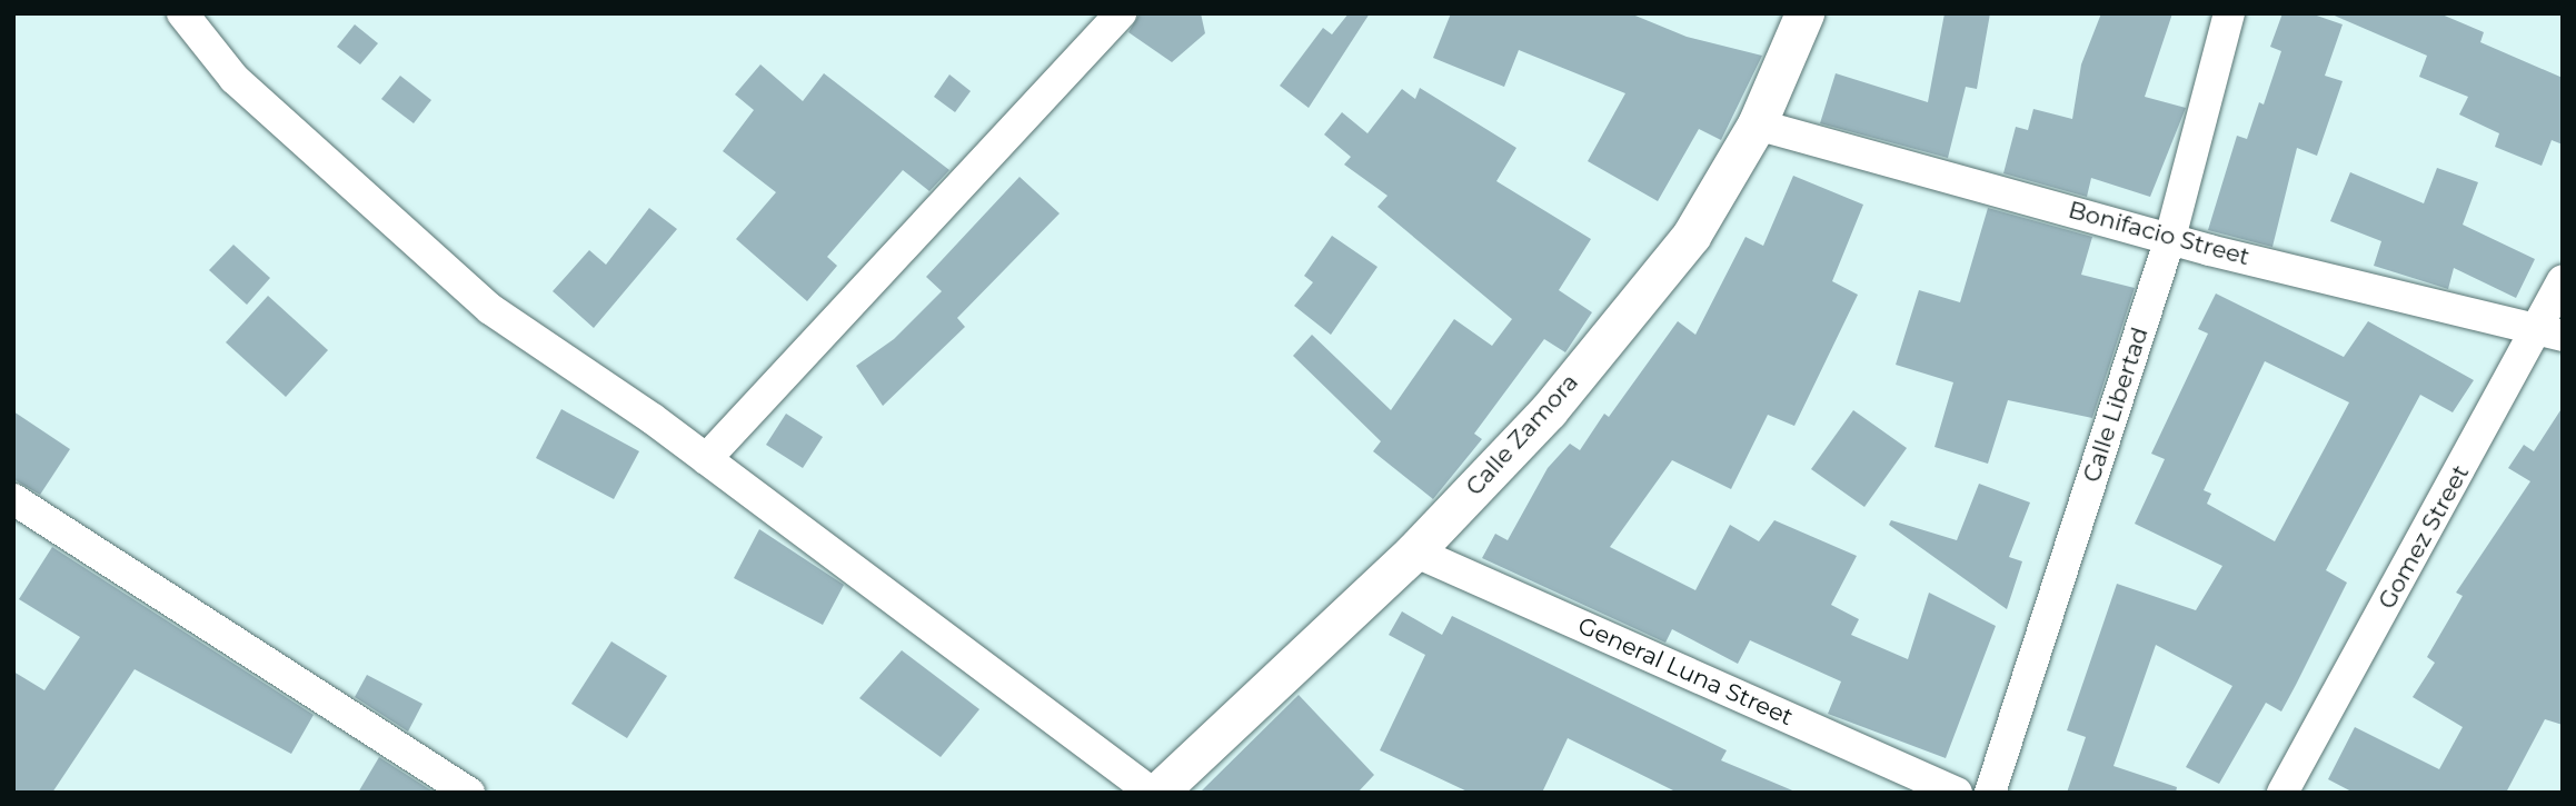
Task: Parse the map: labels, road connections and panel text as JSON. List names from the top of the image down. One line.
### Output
{"streets":{"street":["Bonifacio Street","Calle Libertad","Calle Zamora","Gomez Street","General Luna Street"]},"crossings":[["Bonifacio Street","Calle Libertad"],["Bonifacio Street","Calle Zamora"],["Bonifacio Street","Gomez Street"],["Calle Zamora","General Luna Street"]]}
